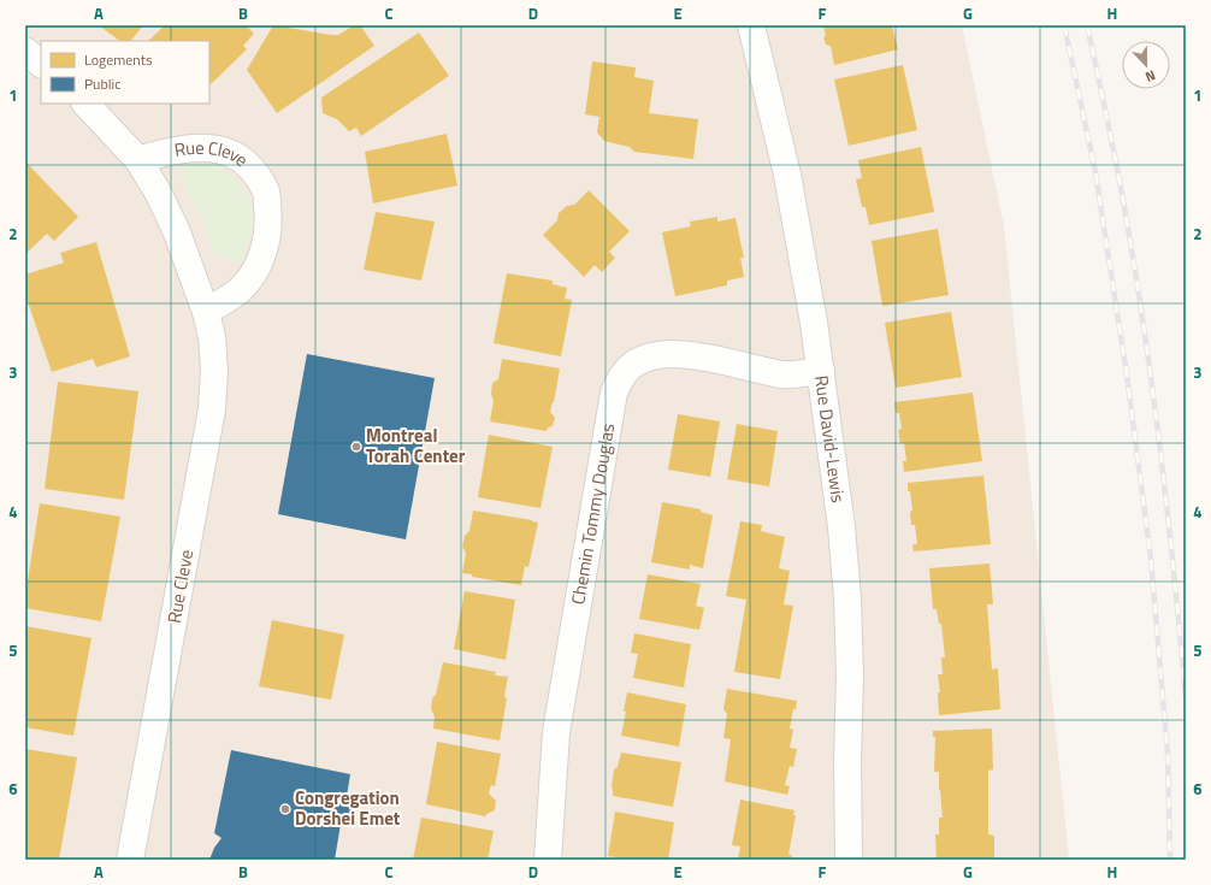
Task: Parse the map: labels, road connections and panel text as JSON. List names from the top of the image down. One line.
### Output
{"streets":{"street":["Rue Cleve","Rue David-Lewis","Chemin Tommy Douglas"]},"crossings":[["Rue David-Lewis","Chemin Tommy Douglas"]],"places":["Montreal Torah Center","Congregation Dorshei Emet"],"legend":["Logements","Public"],"north":"bottom","grid":{"columns":["A","B","C","D","E","F","G","H"],"rows":["1","2","3","4","5","6"]}}
